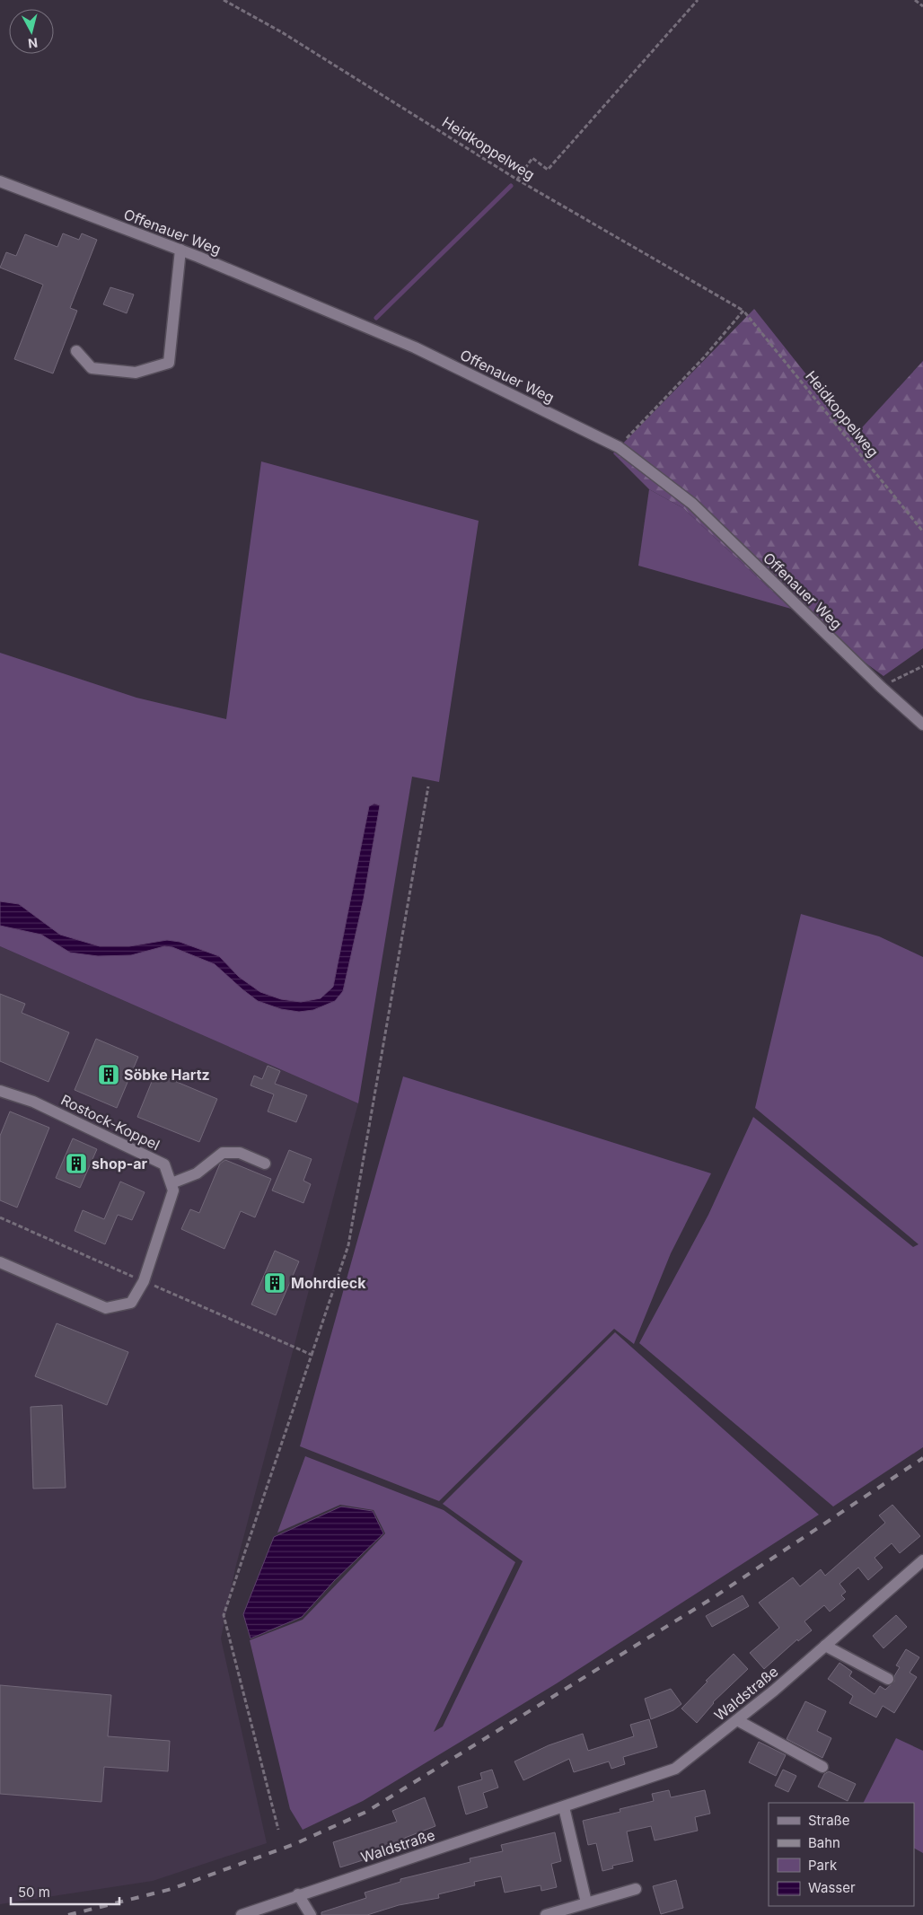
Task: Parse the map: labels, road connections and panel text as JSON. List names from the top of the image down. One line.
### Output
{"streets":{"street":["Offenauer Weg","Rostock-Koppel","Waldstraße"],"path":["Heidkoppelweg"]},"places":{"building":["Söbke Hartz","shop-ar","Mohrdieck"]},"legend":["Straße","Bahn","Park","Wasser"],"scale_bar":"50 m","north":"bottom"}
